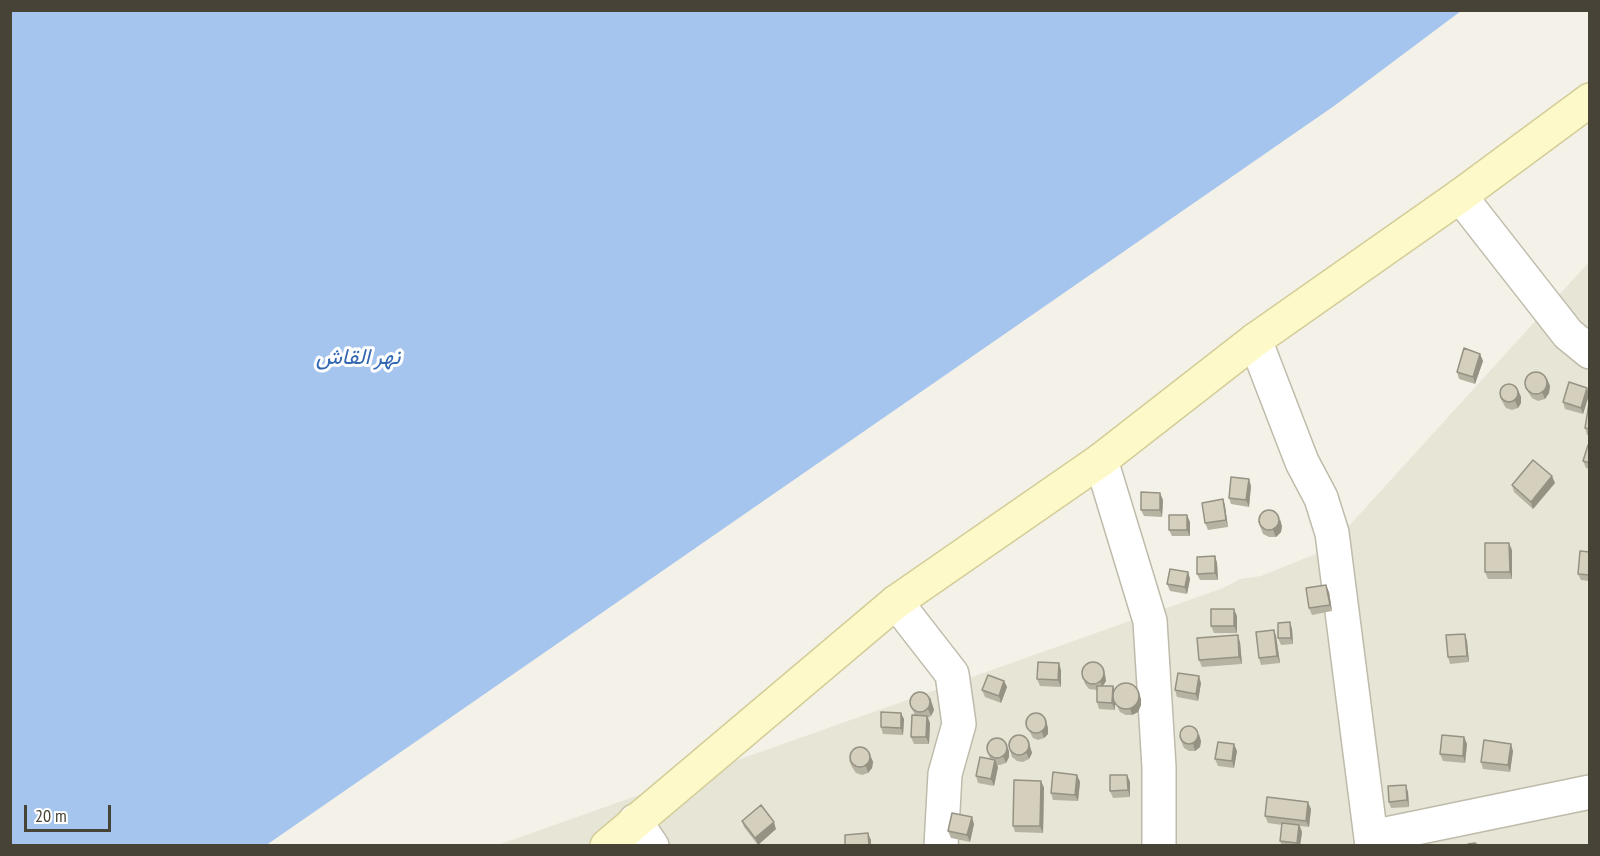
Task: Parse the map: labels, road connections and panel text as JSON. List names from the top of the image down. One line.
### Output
{"water":["نهر القاش"],"scale_bar":"20 m"}
